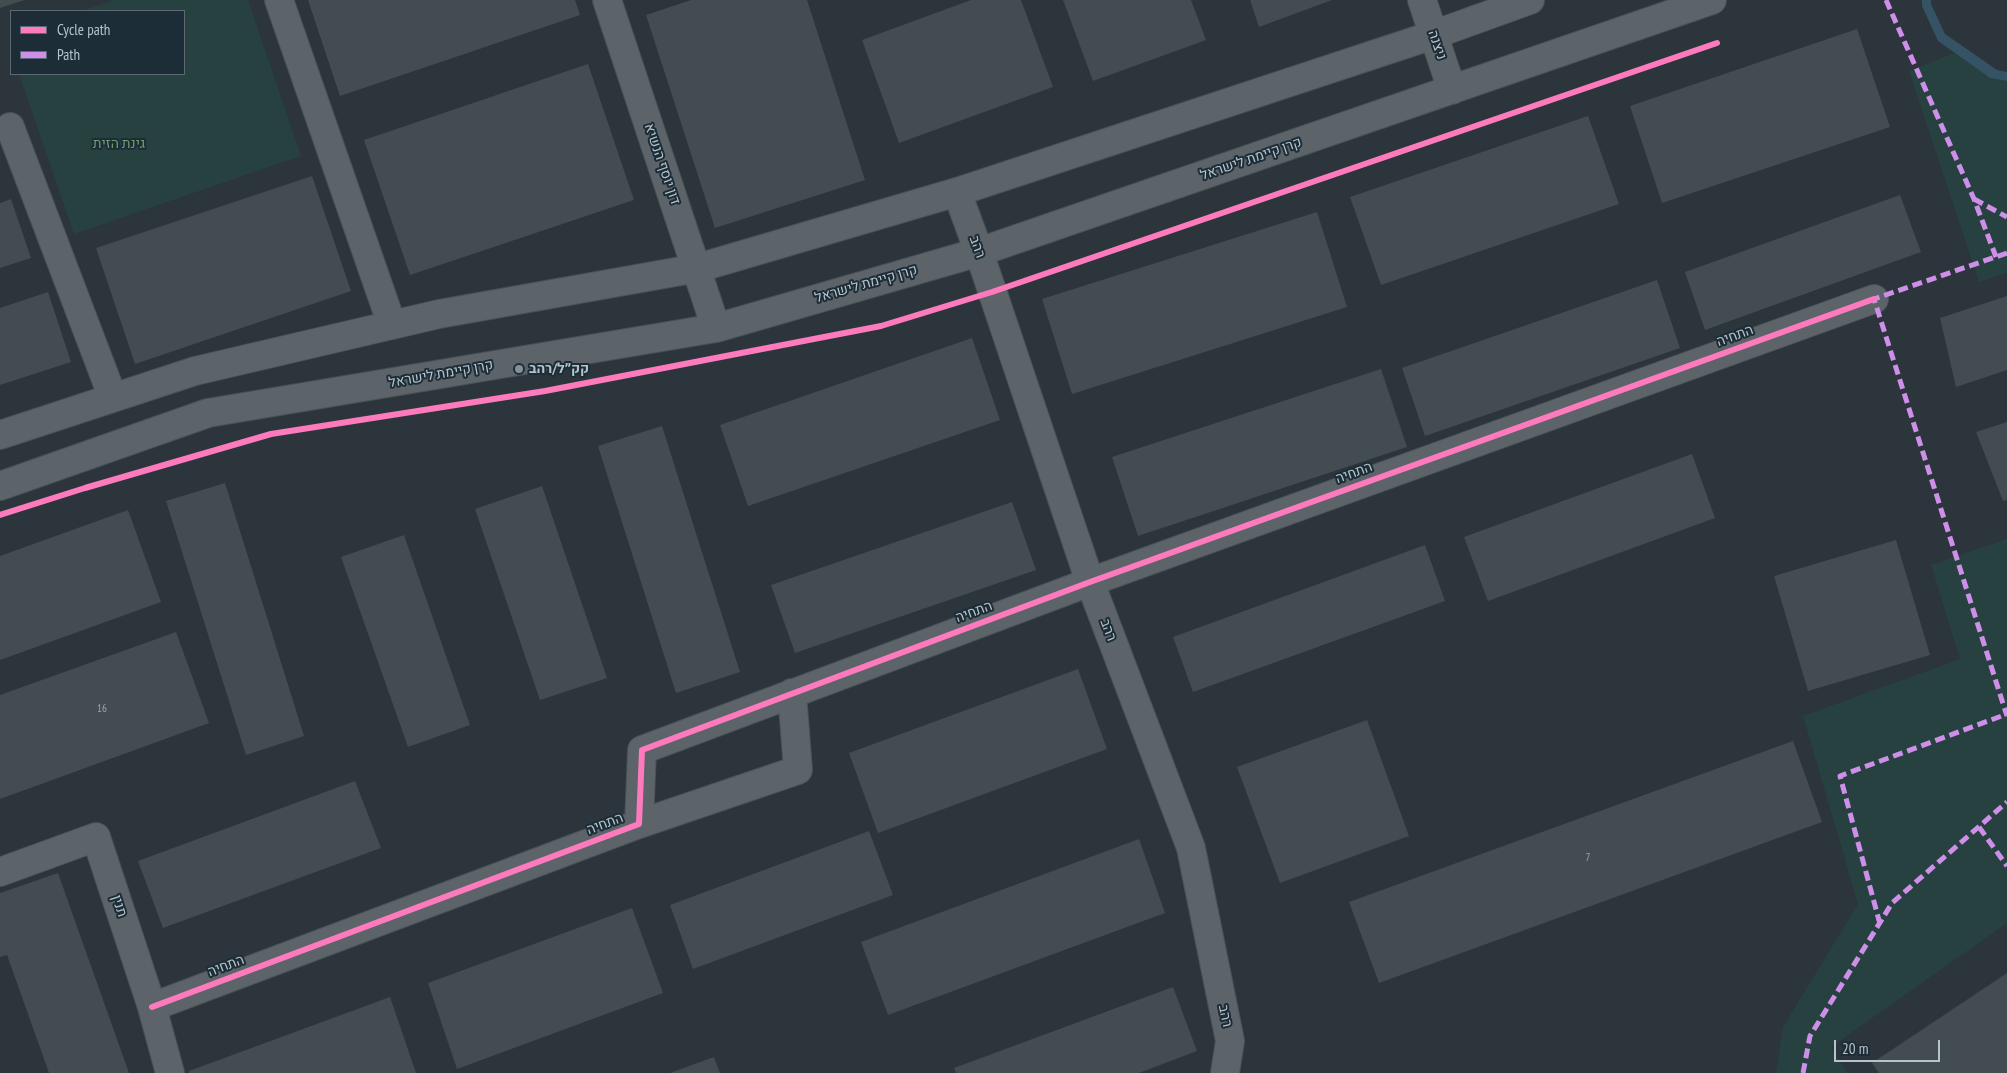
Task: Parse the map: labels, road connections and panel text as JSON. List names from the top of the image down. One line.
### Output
{"streets":{"street":["ניצנה","קרן קיימת לישראל","דון יוסף הנשיא","רהב","התחיה","תנין"]},"crossings":[["ניצנה","קרן קיימת לישראל"],["קרן קיימת לישראל","דון יוסף הנשיא"],["קרן קיימת לישראל","רהב"],["רהב","התחיה"],["התחיה","תנין"]],"parks":["גינת הזית"],"places":["קק״ל/רהב"],"house_numbers":["16","7"],"legend":["Cycle path","Path"],"scale_bar":"20 m"}
